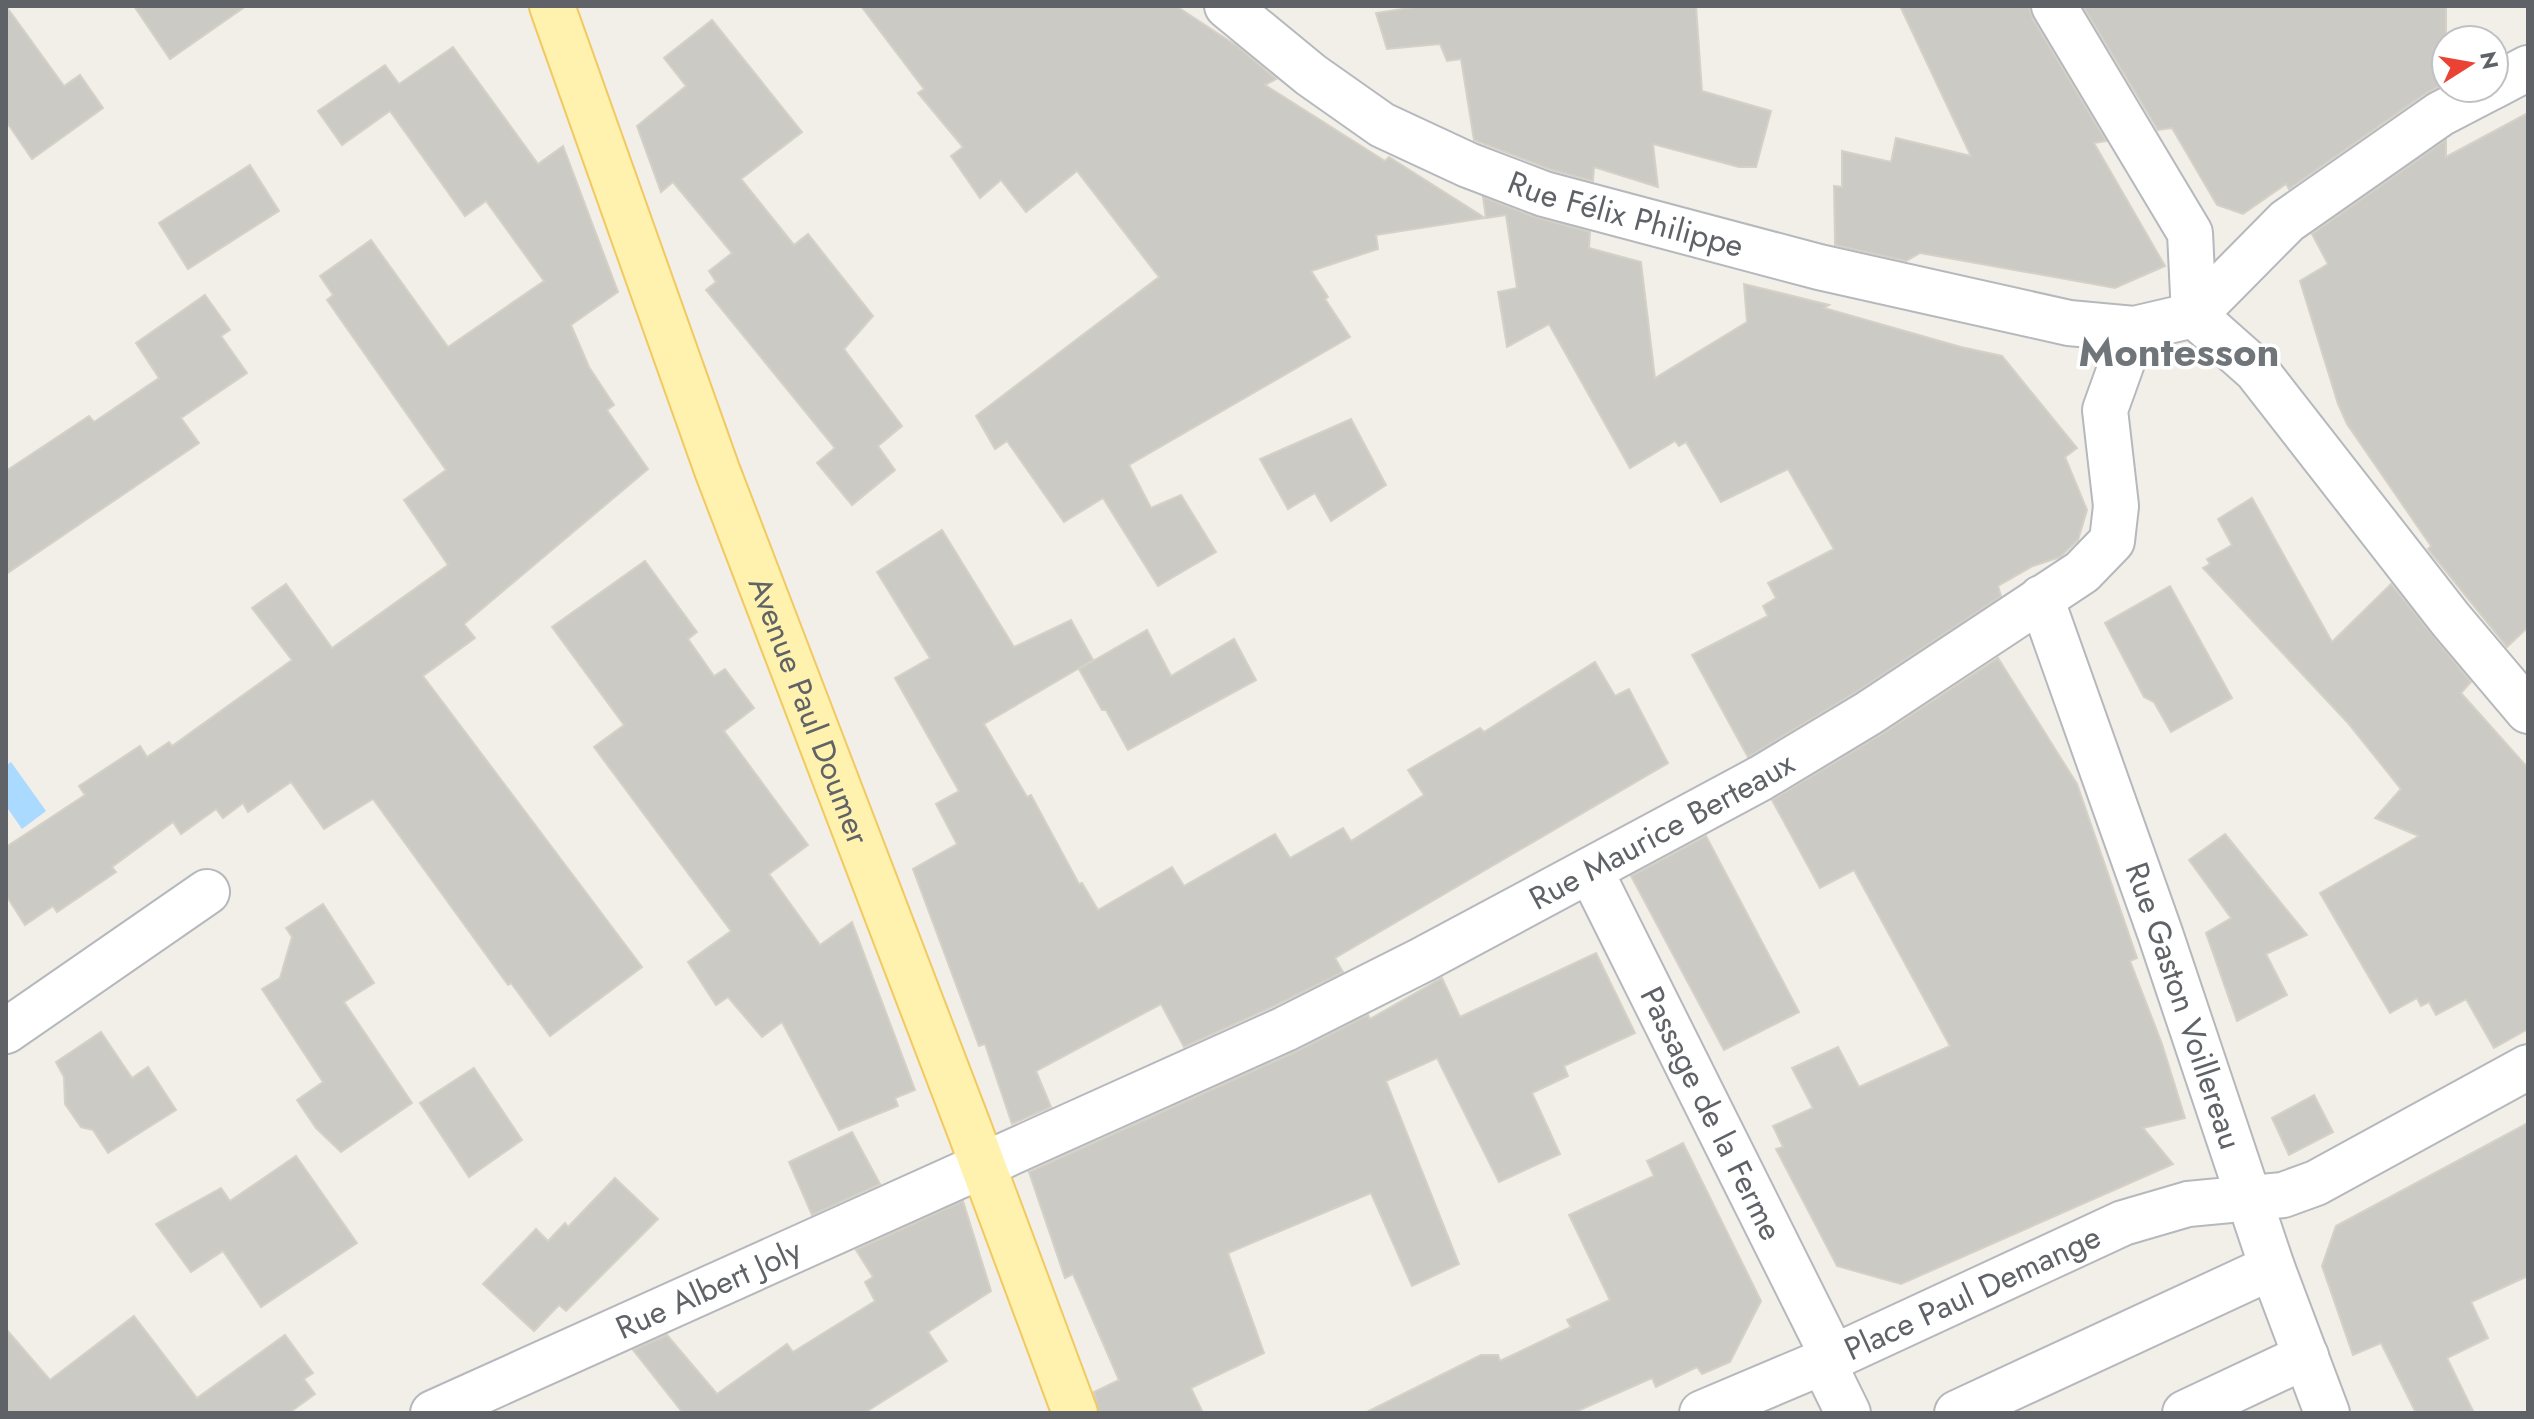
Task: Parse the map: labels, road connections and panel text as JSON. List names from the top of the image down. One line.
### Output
{"streets":{"main road":["Avenue Paul Doumer"],"street":["Rue Félix Philippe","Rue Maurice Berteaux","Rue Gaston Voillereau","Passage de la Ferme","Rue Albert Joly","Place Paul Demange"]},"crossings":[["Rue Félix Philippe","Rue Maurice Berteaux"],["Avenue Paul Doumer","Rue Maurice Berteaux"],["Avenue Paul Doumer","Rue Albert Joly"],["Rue Maurice Berteaux","Rue Gaston Voillereau"],["Rue Maurice Berteaux","Passage de la Ferme"],["Rue Maurice Berteaux","Rue Albert Joly"],["Rue Gaston Voillereau","Place Paul Demange"],["Passage de la Ferme","Place Paul Demange"]],"districts":["Montesson"],"north":"right"}
